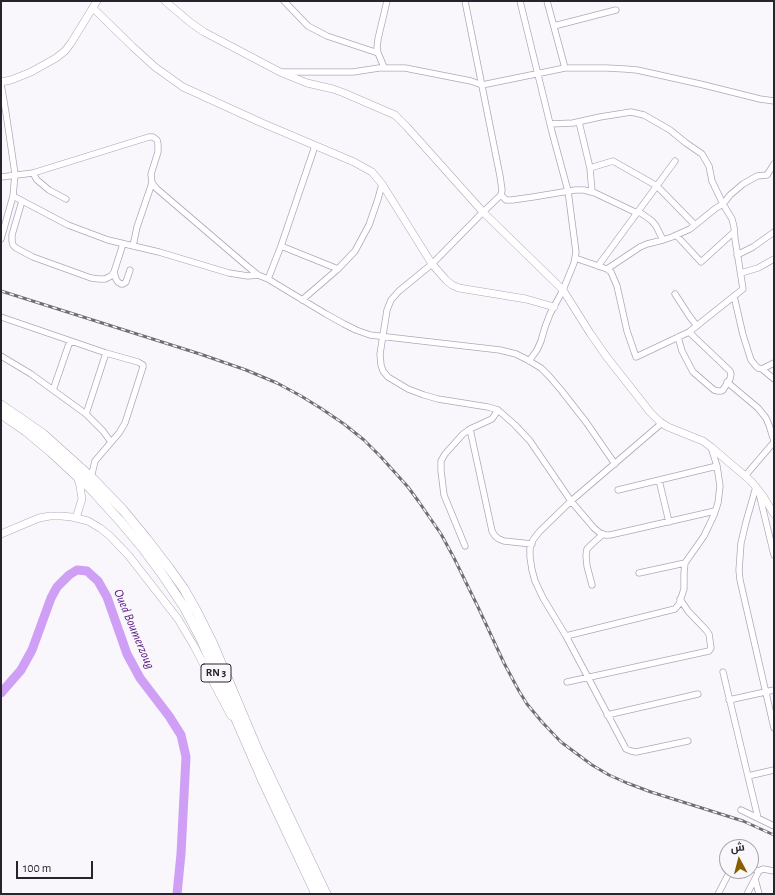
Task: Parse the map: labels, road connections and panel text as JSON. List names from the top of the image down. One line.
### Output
{"streets":{"highway":["RN 3"]},"water":["Oued Boumerzoug"],"scale_bar":"100 m","north":"top"}
